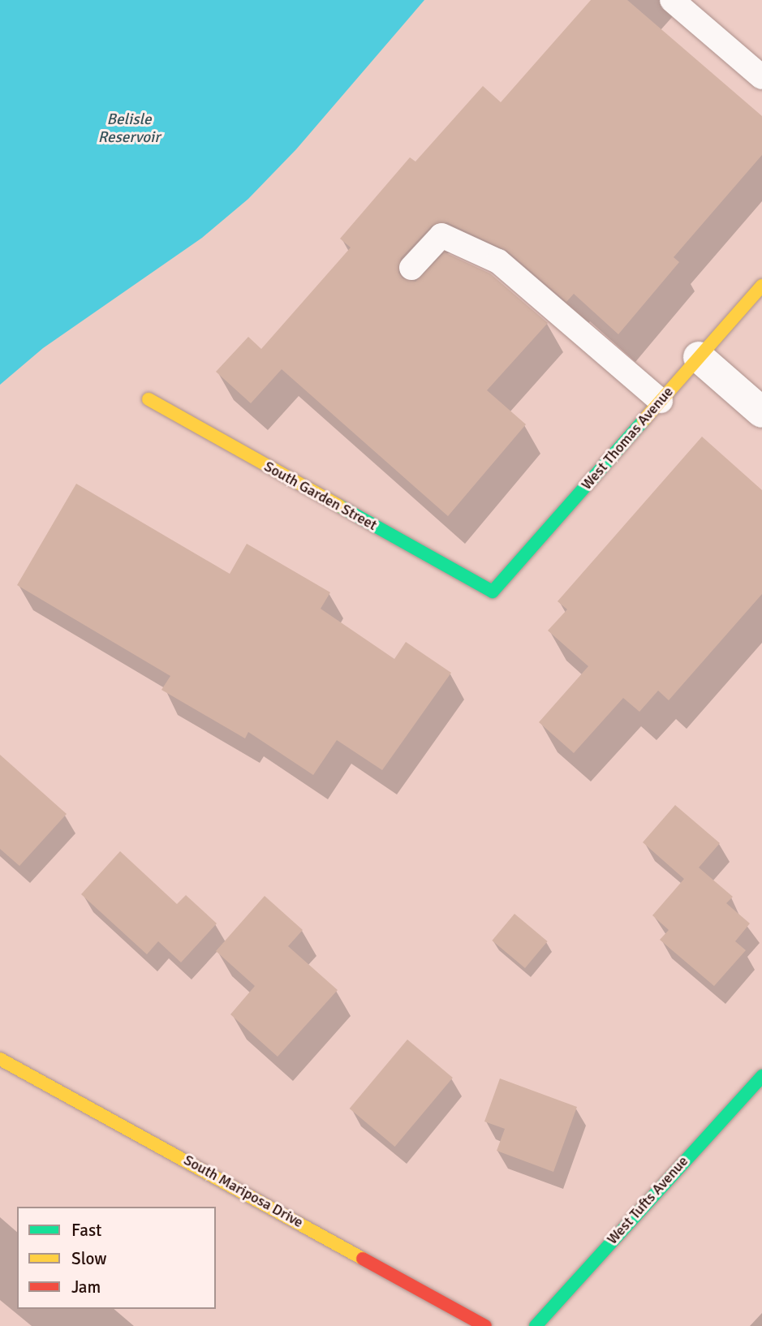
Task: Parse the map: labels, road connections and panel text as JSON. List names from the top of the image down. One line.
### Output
{"streets":{"street":["West Thomas Avenue","South Garden Street","South Mariposa Drive","West Tufts Avenue"]},"crossings":[["West Thomas Avenue","South Garden Street"]],"water":["Belisle Reservoir"],"legend":["Fast","Slow","Jam"]}
